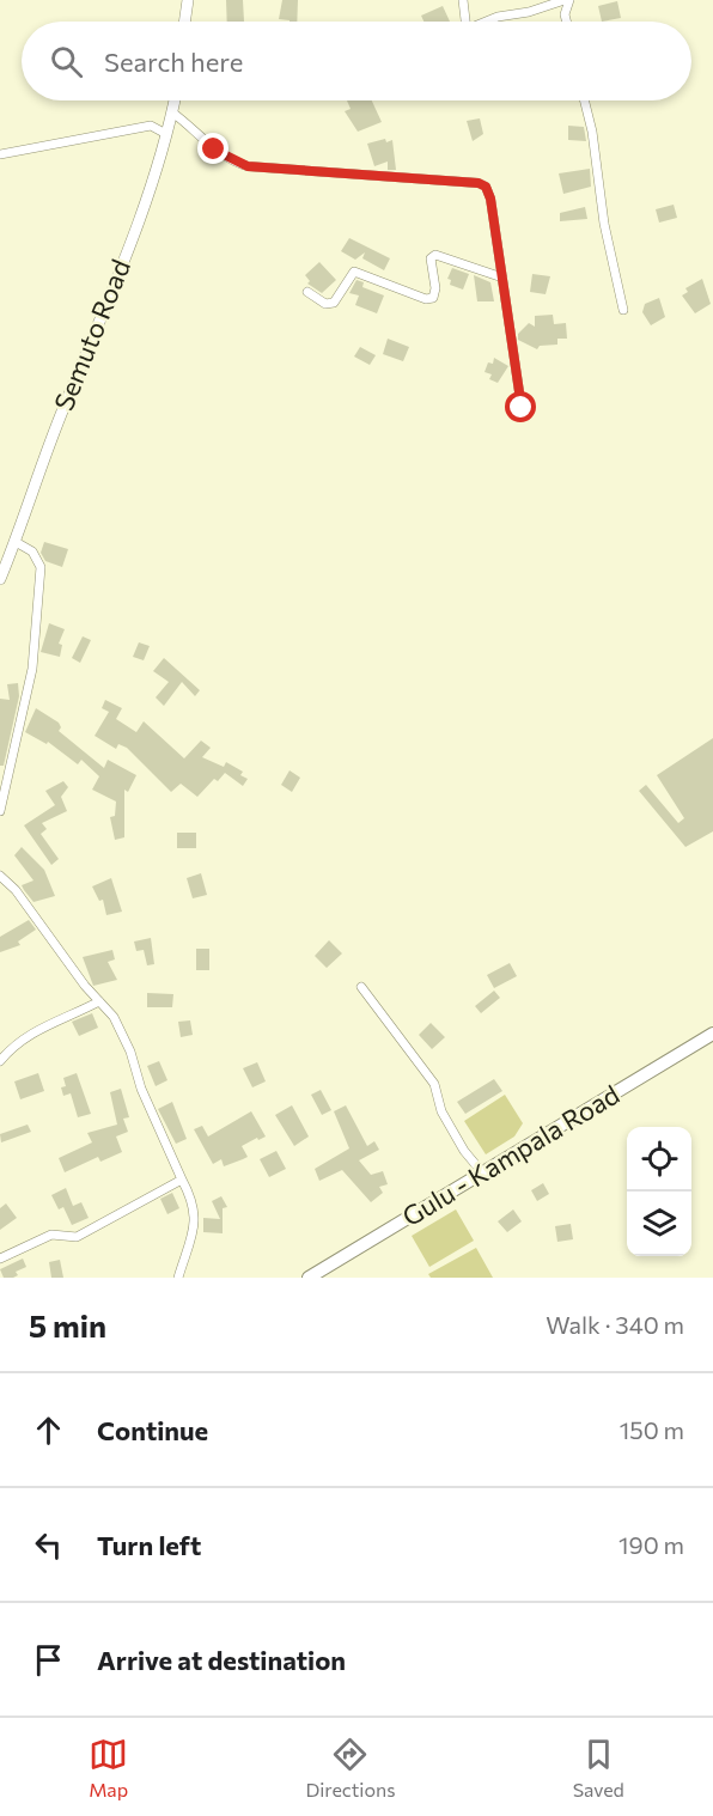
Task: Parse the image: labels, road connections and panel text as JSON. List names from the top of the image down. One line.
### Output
{"streets":{"main road":["Semuto Road","Gulu - Kampala Road"]},"page":{"search":"Search here","heading":["5 min","Walk · 340 m"],"list":[["Continue","150 m"],["Turn left","190 m"],"Arrive at destination"],"nav":["Map","Directions","Saved"]}}
